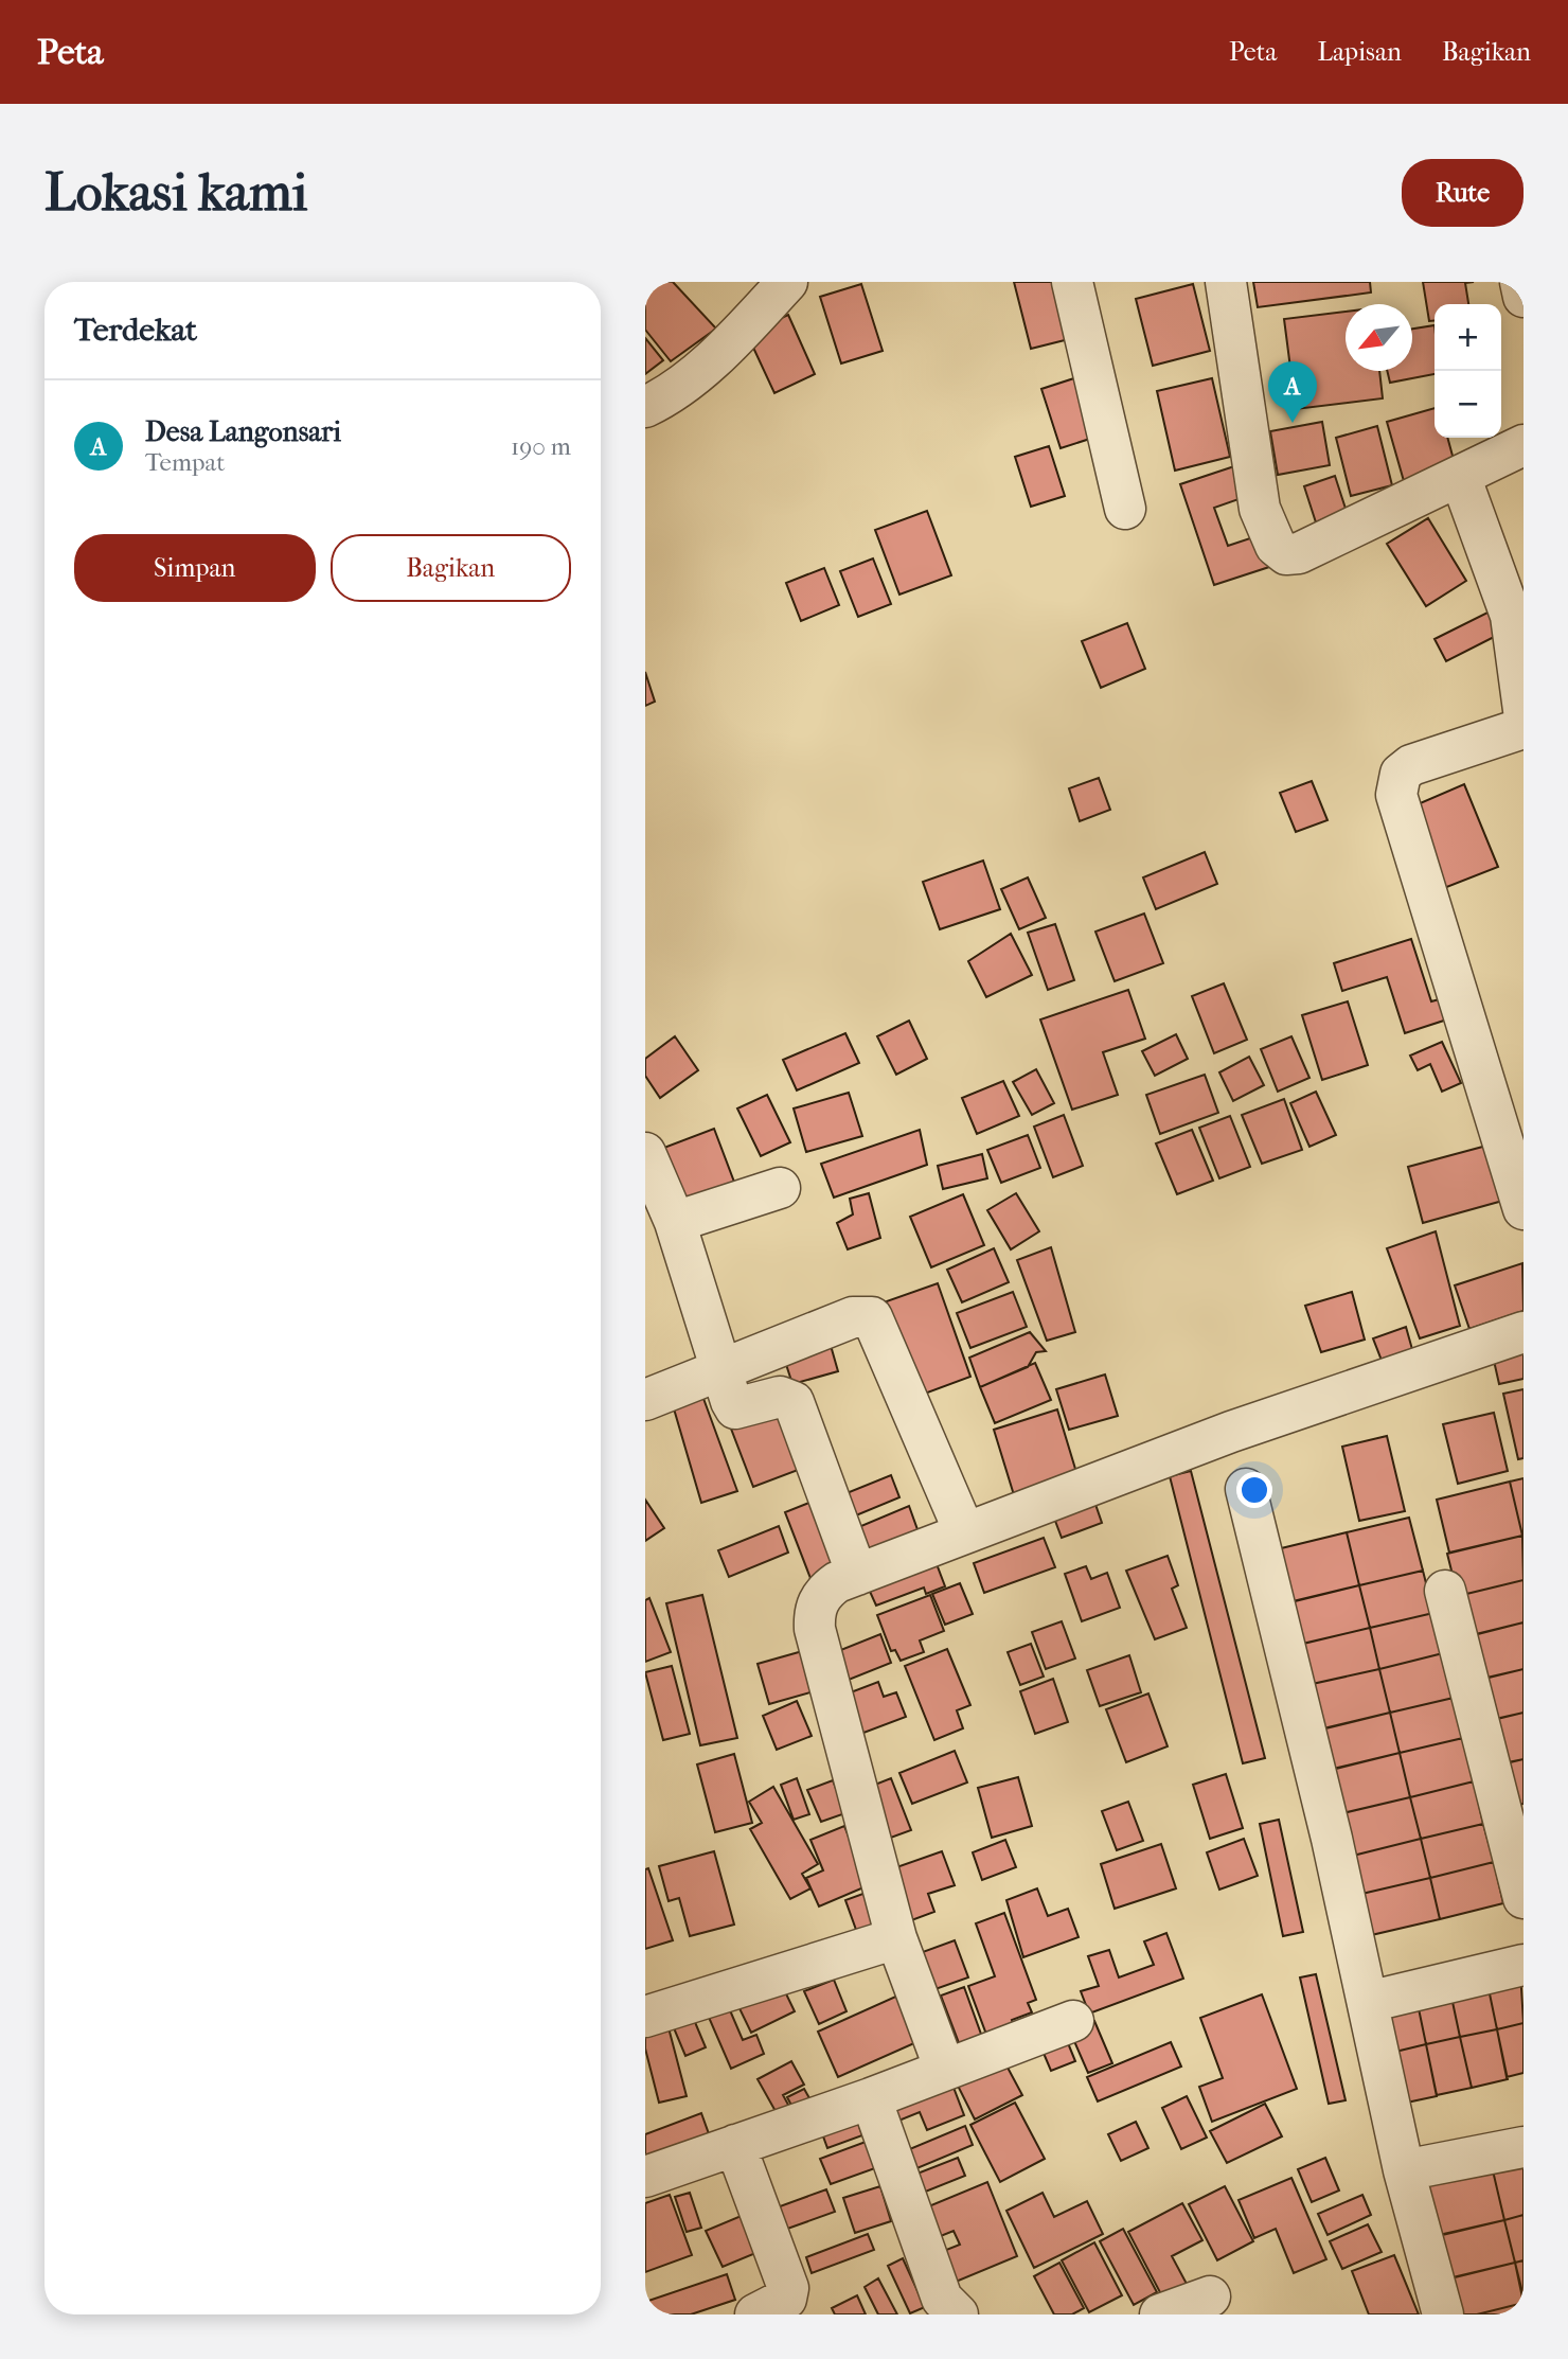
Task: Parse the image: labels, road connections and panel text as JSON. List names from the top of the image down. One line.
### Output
{"north":"bottom left","page":{"header":"Peta","nav":["Peta","Lapisan","Bagikan"],"buttons":["Rute",["Simpan","Bagikan"]],"title":"Lokasi kami","heading":"Terdekat","map_buttons":["+","−"],"pins":"A","list":[{"mark":"A","name":"Desa Langonsari","note":"Tempat","value":"190 m"}]}}
